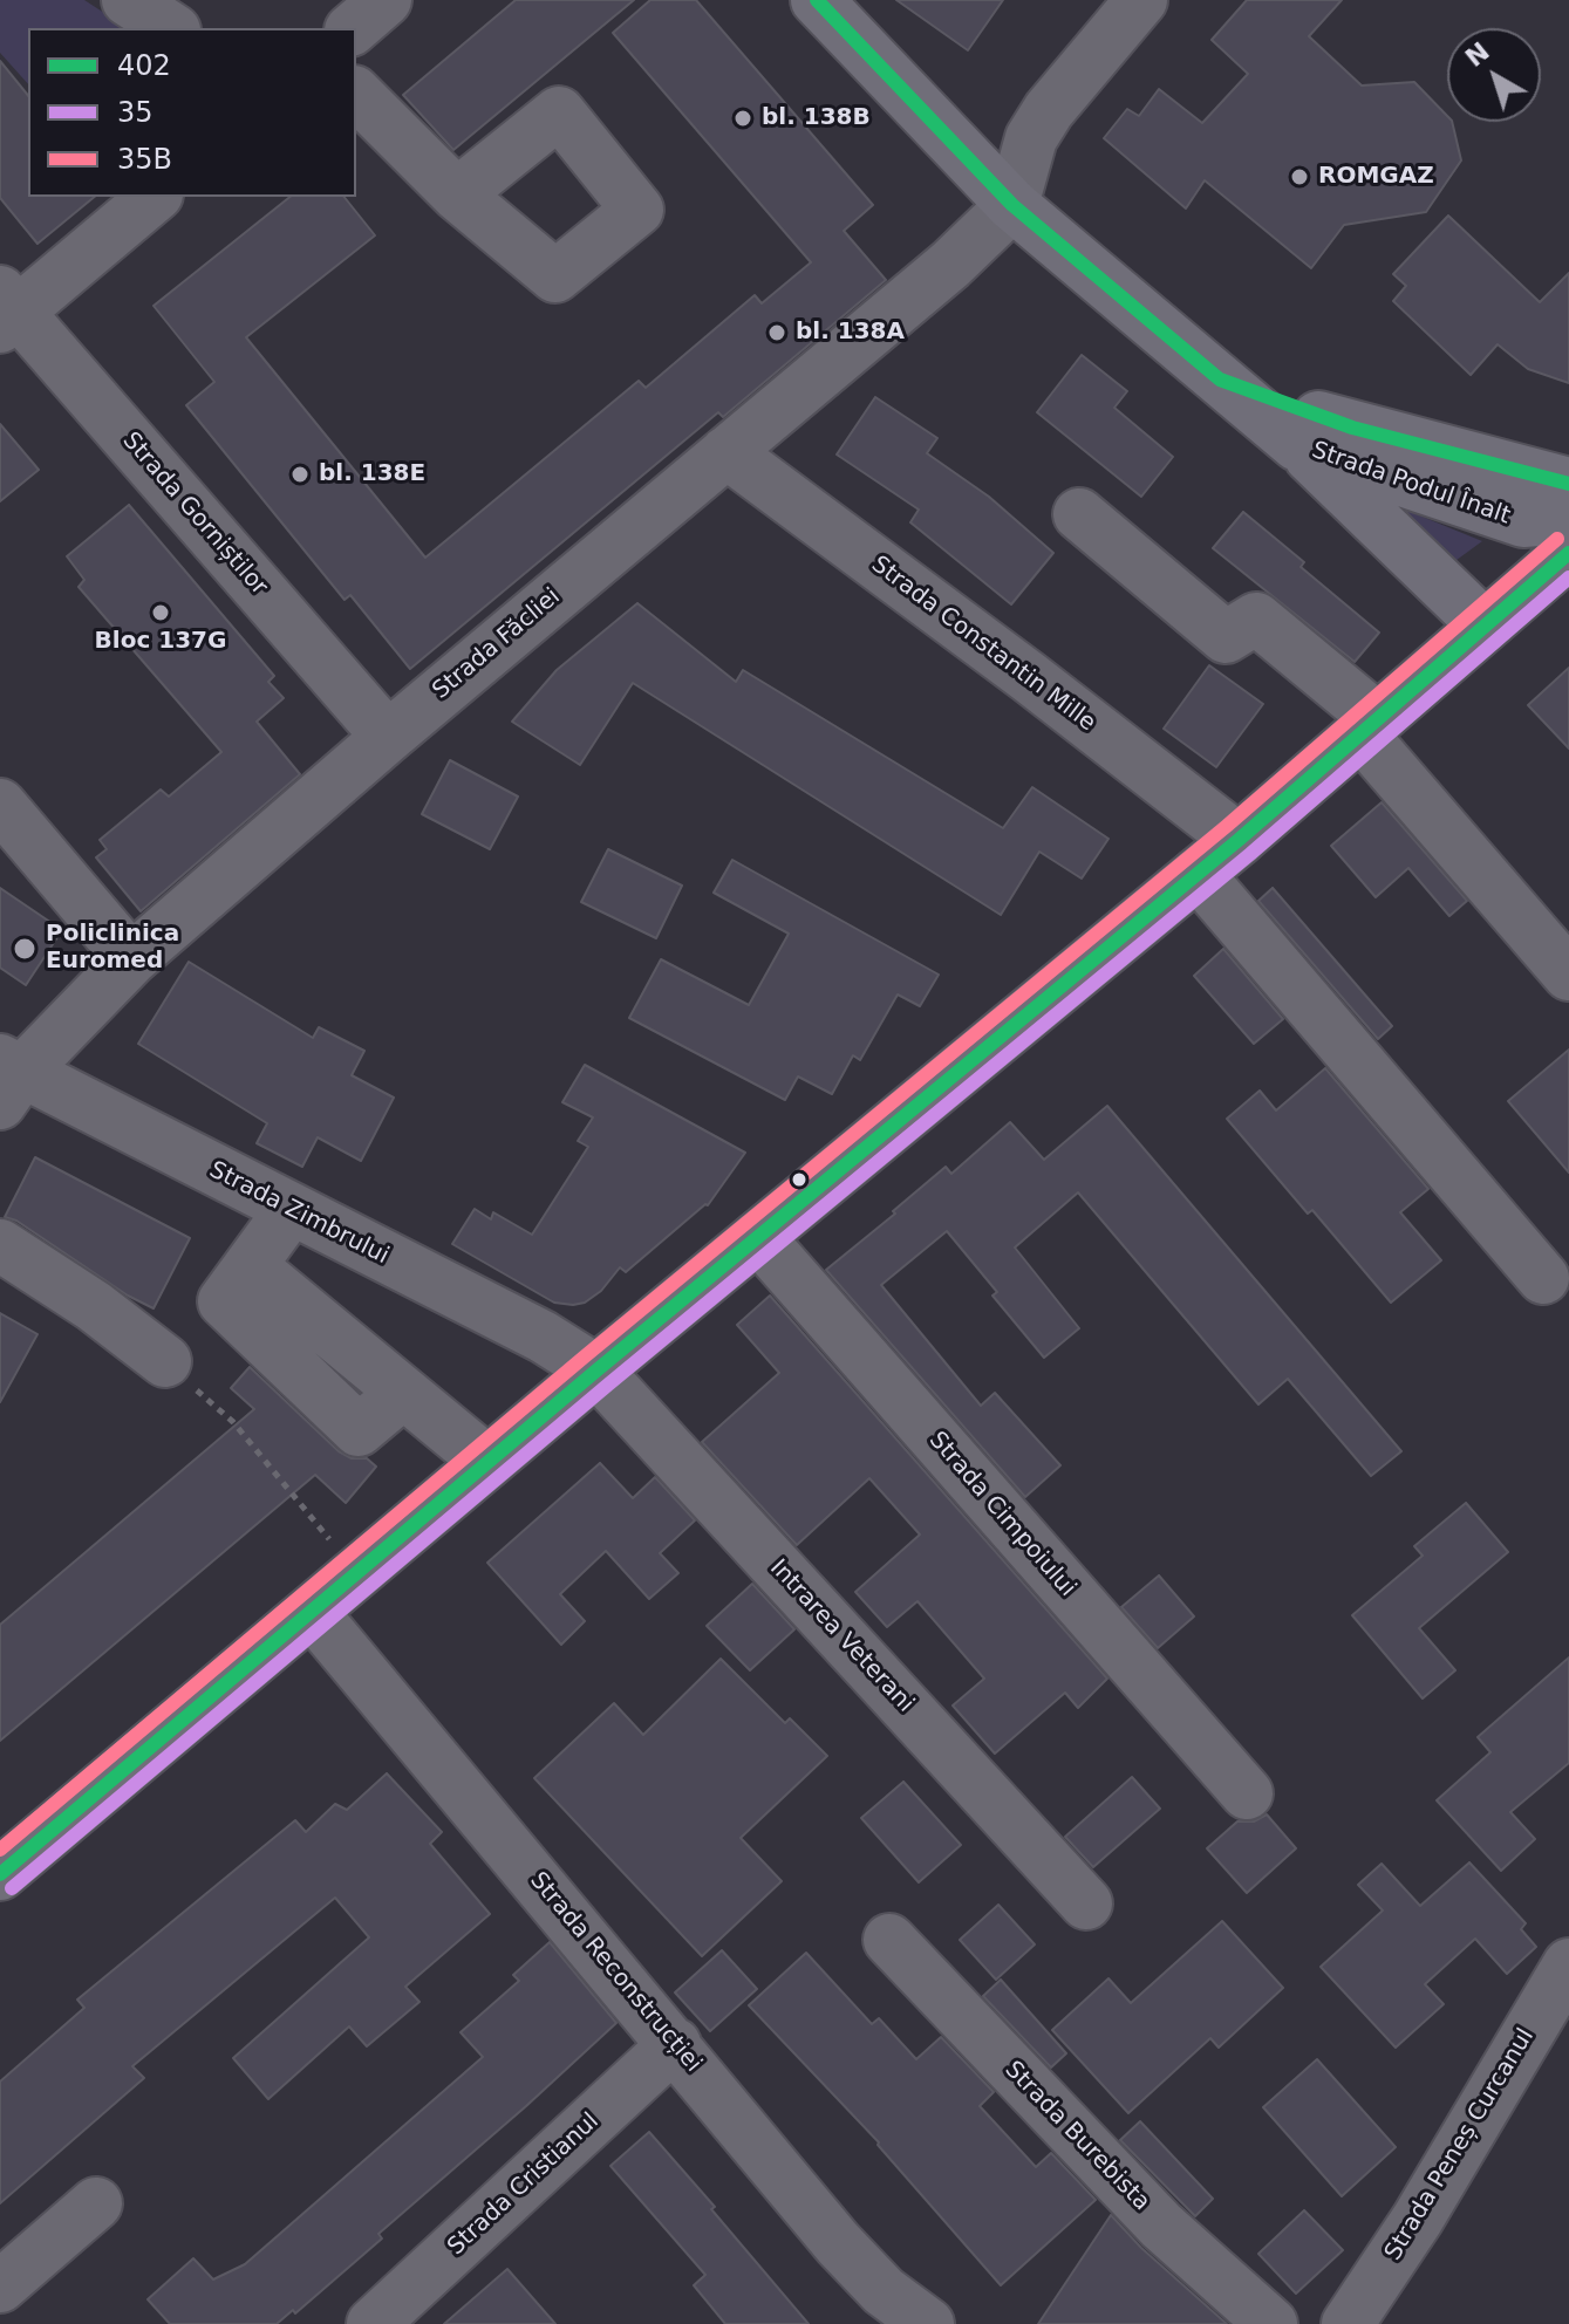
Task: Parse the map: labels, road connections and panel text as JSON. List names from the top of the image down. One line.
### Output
{"streets":{"main road":["Strada Podul Înalt"],"street":["Strada Gorniștilor","Strada Făcliei","Strada Constantin Mille","Strada Zimbrului","Strada Cimpoiului","Intrarea Veterani","Strada Reconstrucției","Strada Burebista","Strada Peneș Curcanul","Strada Cristianul"]},"crossings":[["Strada Podul Înalt","Strada Făcliei"],["Strada Gorniștilor","Strada Făcliei"],["Strada Făcliei","Strada Constantin Mille"],["Strada Făcliei","Strada Zimbrului"],["Strada Zimbrului","Intrarea Veterani"],["Strada Reconstrucției","Strada Cristianul"]],"places":["bl. 138B","ROMGAZ","bl. 138A","bl. 138E","Bloc 137G","Policlinica Euromed"],"lines":["transit line 402","transit line 35B","transit line 35"],"legend":["402","35","35B"],"north":"top left"}
